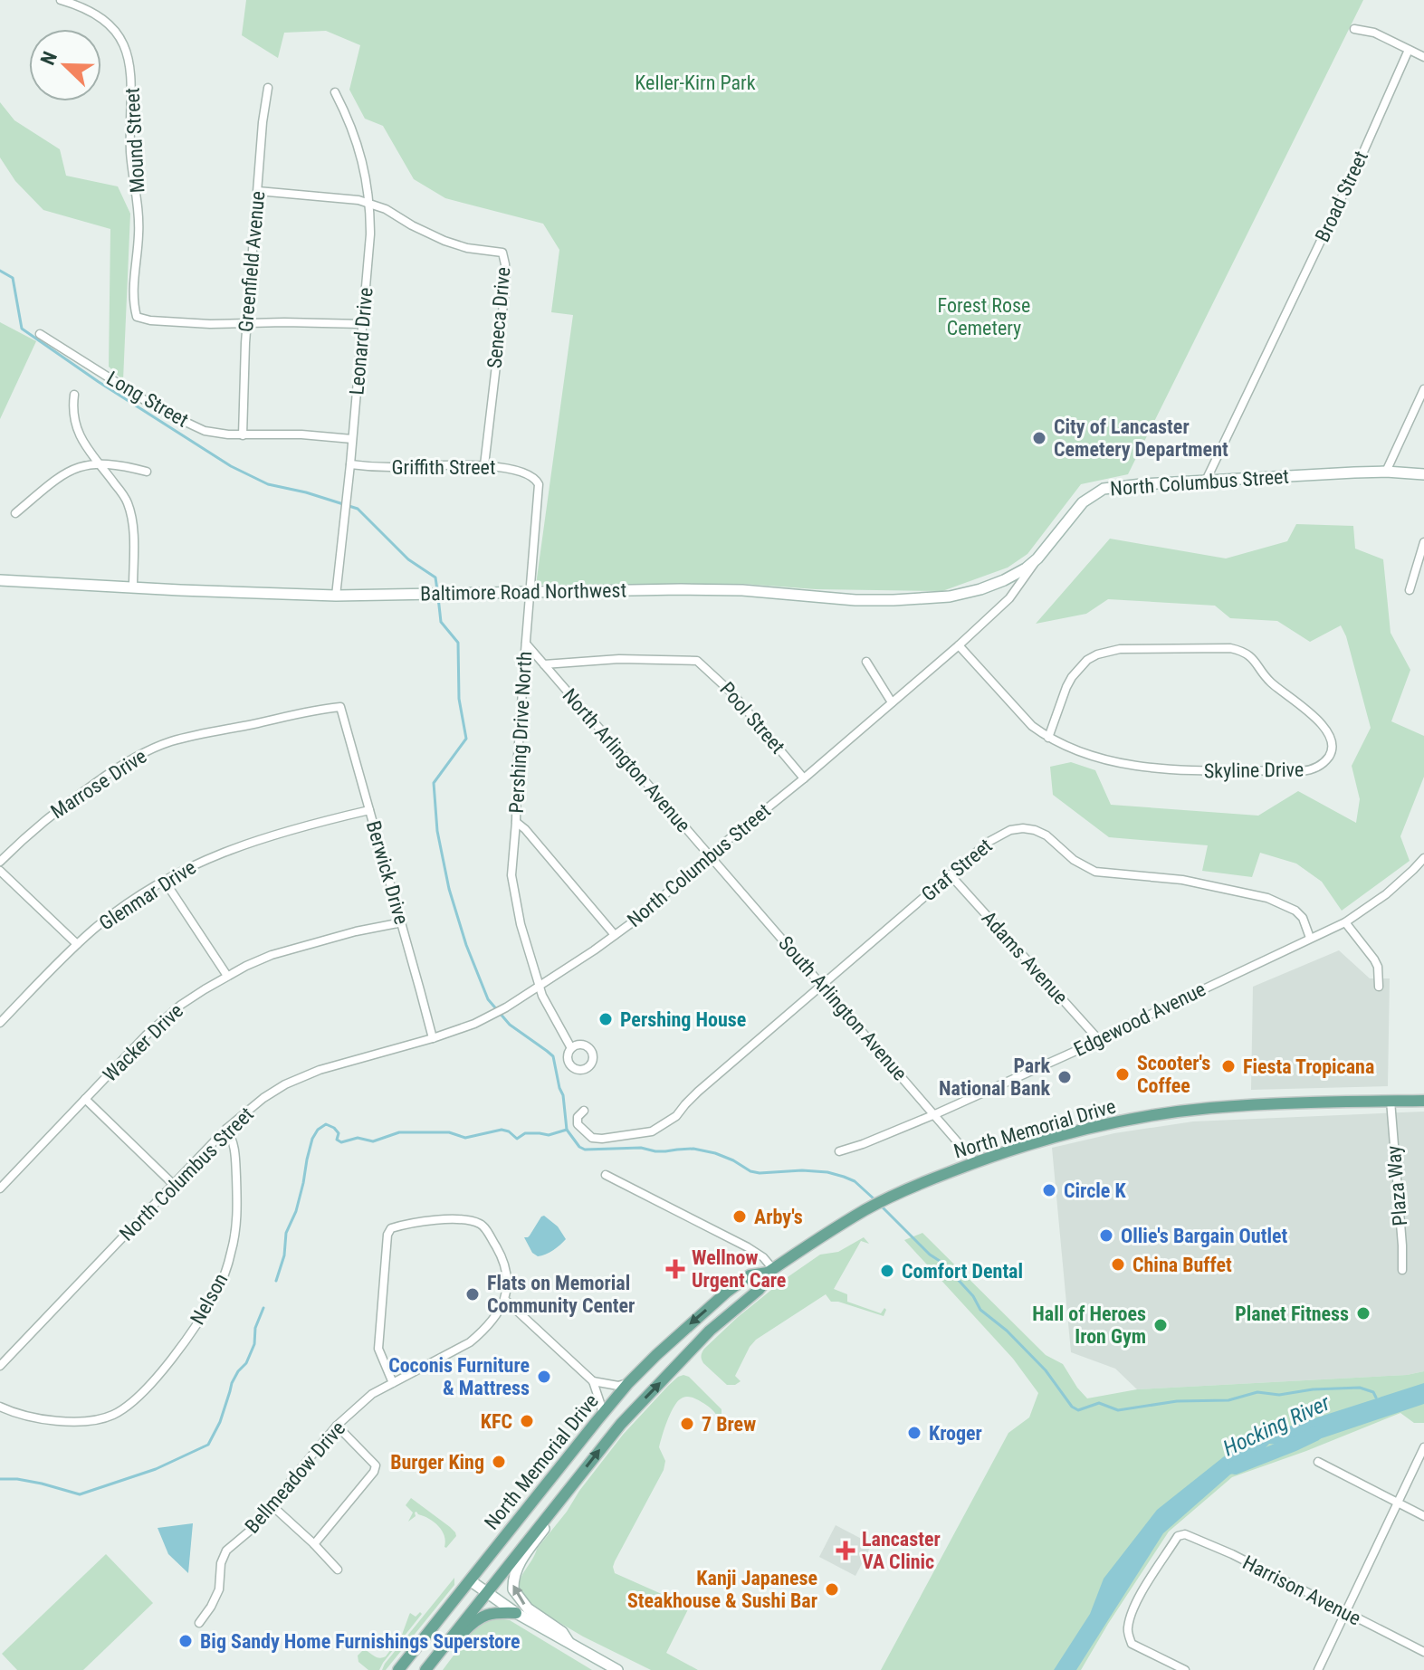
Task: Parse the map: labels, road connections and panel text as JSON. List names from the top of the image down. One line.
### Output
{"streets":{"main road":["North Columbus Street","Baltimore Road Northwest","North Memorial Drive"],"street":["Mound Street","Broad Street","Greenfield Avenue","Seneca Drive","Leonard Drive","Long Street","Griffith Street","Pool Street","Pershing Drive North","North Arlington Avenue","Skyline Drive","Marrose Drive","Graf Street","Berwick Drive","Glenmar Drive","Adams Avenue","South Arlington Avenue","Edgewood Avenue","Wacker Drive","Plaza Way","Nelson","Bellmeadow Drive","Harrison Avenue"]},"crossings":[["Mound Street","Greenfield Avenue"],["Broad Street","North Columbus Street"],["Greenfield Avenue","Seneca Drive"],["Greenfield Avenue","Long Street"],["Seneca Drive","Leonard Drive"],["Seneca Drive","Griffith Street"],["Leonard Drive","Long Street"],["Leonard Drive","Griffith Street"],["Leonard Drive","Baltimore Road Northwest"],["Griffith Street","Pershing Drive North"],["North Columbus Street","Baltimore Road Northwest"],["North Columbus Street","Pool Street"],["North Columbus Street","Pershing Drive North"],["North Columbus Street","North Arlington Avenue"],["North Columbus Street","Skyline Drive"],["North Columbus Street","Berwick Drive"],["North Columbus Street","South Arlington Avenue"],["North Columbus Street","Nelson"],["Baltimore Road Northwest","Pershing Drive North"],["Pool Street","North Arlington Avenue"],["Pershing Drive North","North Arlington Avenue"],["North Arlington Avenue","South Arlington Avenue"],["Marrose Drive","Berwick Drive"],["Graf Street","Adams Avenue"],["Graf Street","South Arlington Avenue"],["Graf Street","Edgewood Avenue"],["Berwick Drive","Glenmar Drive"],["Berwick Drive","Wacker Drive"],["Adams Avenue","Edgewood Avenue"],["South Arlington Avenue","Edgewood Avenue"],["South Arlington Avenue","North Memorial Drive"],["North Memorial Drive","Plaza Way"]],"water":["Hocking River"],"parks":["Keller-Kirn Park","Forest Rose Cemetery"],"places":{"other":["City of Lancaster Cemetery Department","Pershing House","Fiesta Tropicana","Scooter's Coffee","Park National Bank","Circle K","Arby's","Ollie's Bargain Outlet","China Buffet","Comfort Dental","Flats on Memorial Community Center","Planet Fitness","Hall of Heroes Iron Gym","Coconis Furniture & Mattress","KFC","7 Brew","Kroger","Burger King","Kanji Japanese Steakhouse & Sushi Bar","Big Sandy Home Furnishings Superstore"],"health":["Wellnow Urgent Care","Lancaster VA Clinic"]},"north":"top left"}
